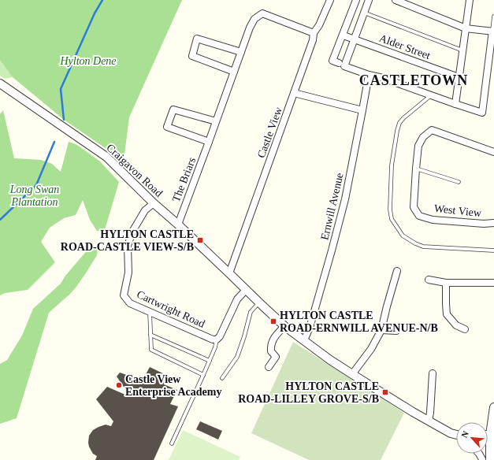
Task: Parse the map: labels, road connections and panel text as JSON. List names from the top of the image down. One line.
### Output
{"streets":{"street":["Alder Street","Castle View","Craigavon Road","The Briars","Ernwill Avenue","West View","Cartwright Road"]},"crossings":[["Castle View","Craigavon Road"],["Castle View","The Briars"],["Craigavon Road","The Briars"],["Craigavon Road","Ernwill Avenue"],["Craigavon Road","Cartwright Road"]],"districts":["CASTLETOWN"],"parks":["Hylton Dene","Long Swan Plantation"],"places":{"transit":["HYLTON CASTLE ROAD-CASTLE VIEW-S/B","HYLTON CASTLE ROAD-ERNWILL AVENUE-N/B","HYLTON CASTLE ROAD-LILLEY GROVE-S/B"],"other":["Castle View Enterprise Academy"]},"north":"top left"}
